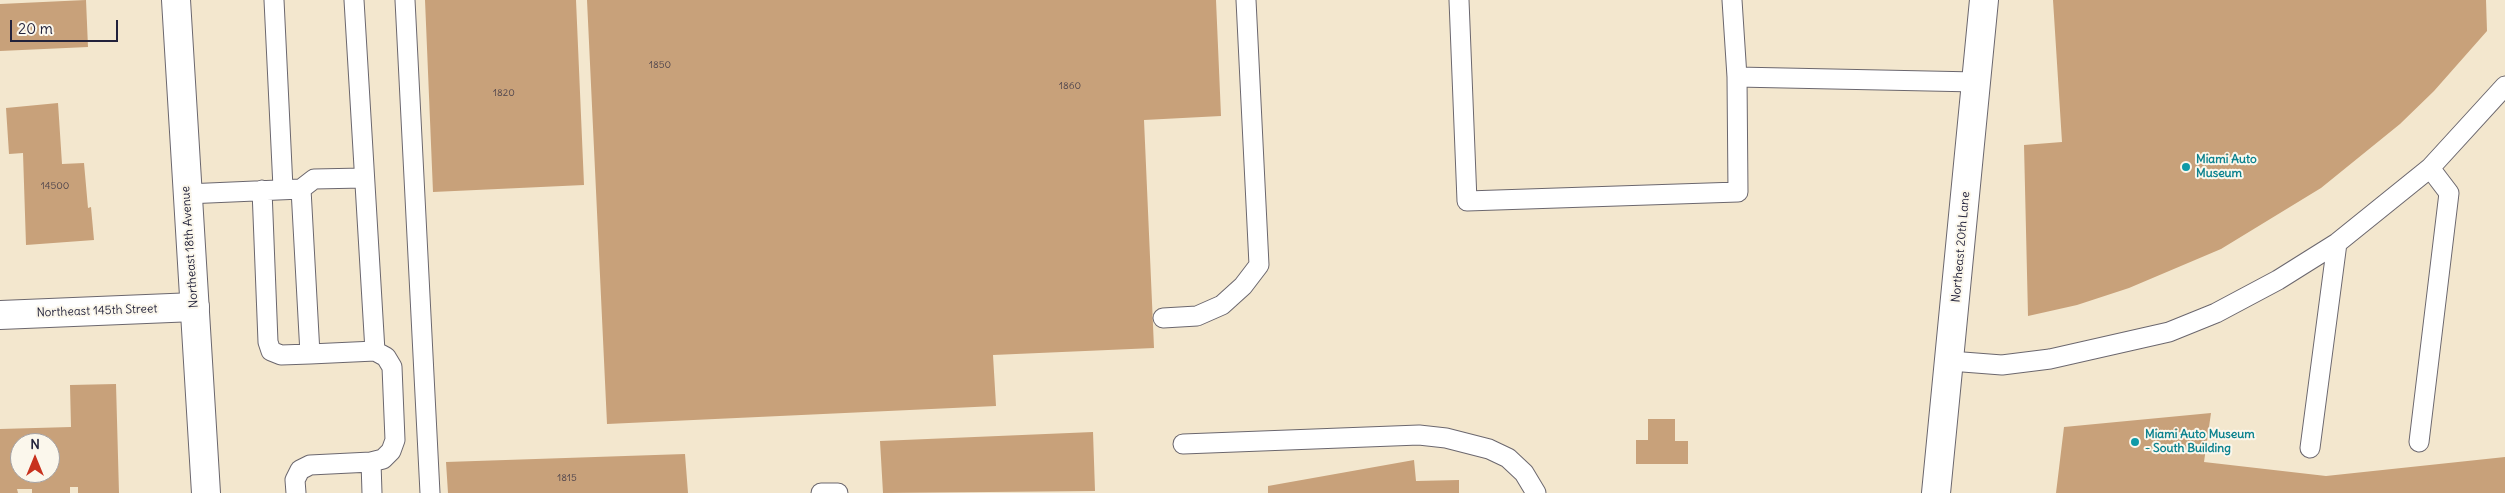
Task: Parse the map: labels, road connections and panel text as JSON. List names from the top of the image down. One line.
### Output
{"streets":{"street":["Northeast 18th Avenue","Northeast 20th Lane","Northeast 145th Street"]},"crossings":[["Northeast 18th Avenue","Northeast 145th Street"]],"places":["Miami Auto Museum","Miami Auto Museum - South Building"],"house_numbers":["1850","1860","1820","14500","1815"],"scale_bar":"20 m","north":"top"}
